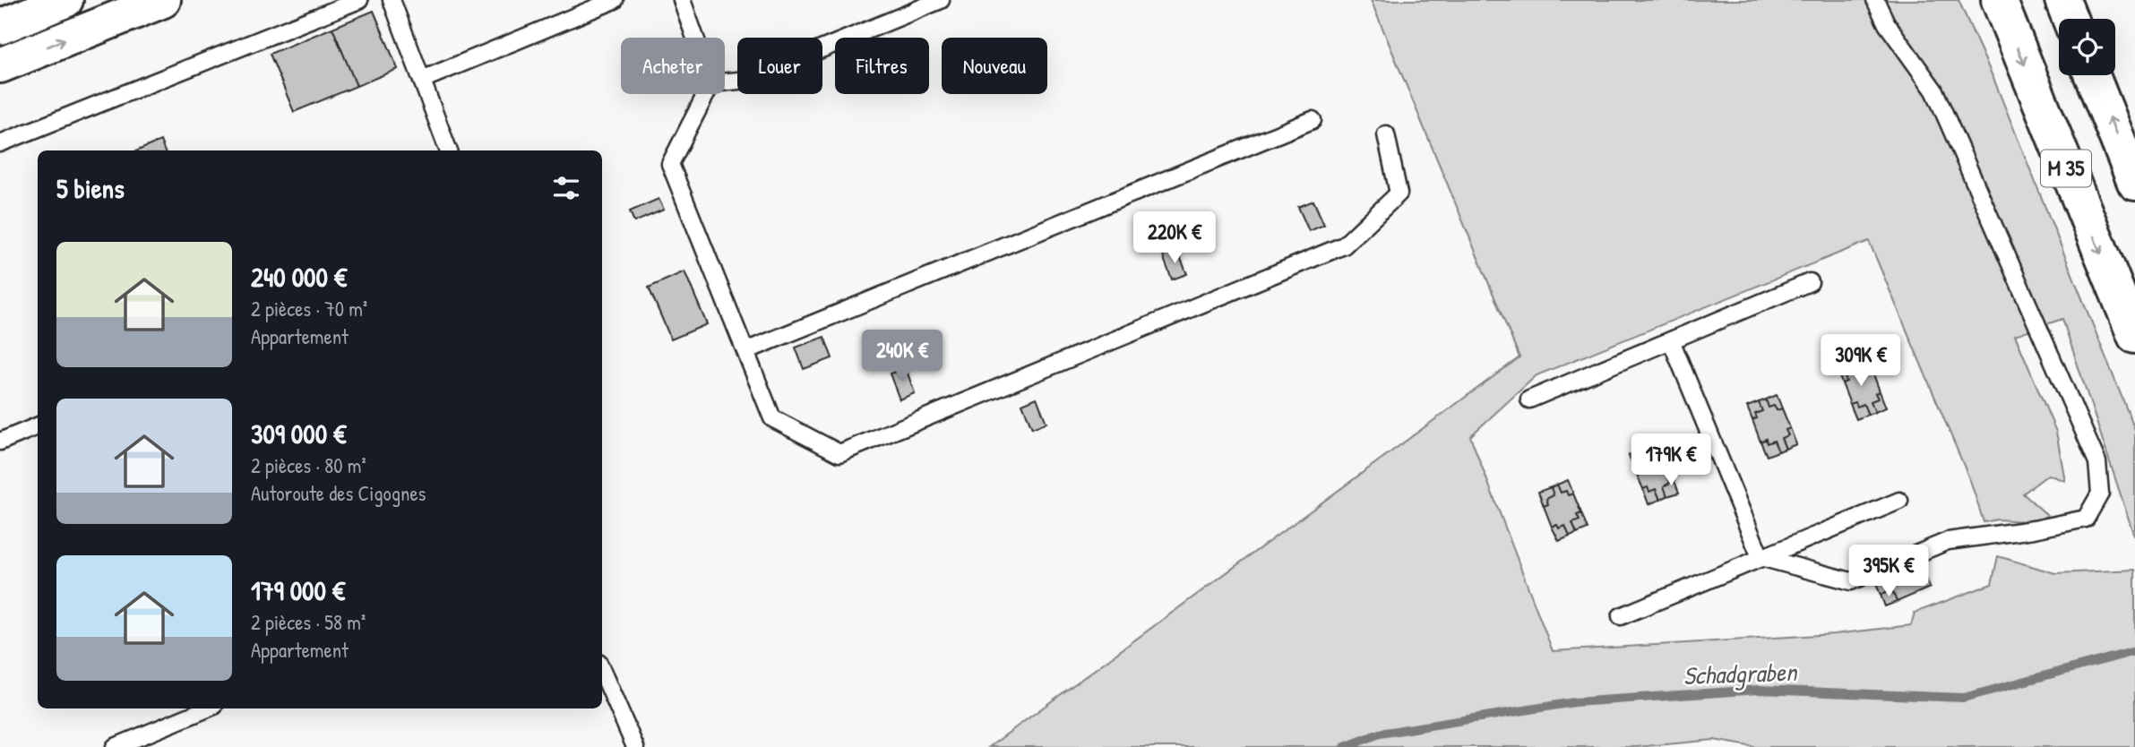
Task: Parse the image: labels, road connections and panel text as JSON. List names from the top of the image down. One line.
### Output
{"streets":{"main road":["M 35"]},"water":["Schadgraben"],"page":{"chip":["Acheter","Louer","Filtres","Nouveau"],"heading":"5 biens","price":["220K €","240K €","309K €","179K €","395K €"],"list":[{"name":"240 000 €","note":"2 pièces · 70 m² · Appartement"},{"name":"309 000 €","note":"2 pièces · 80 m² · Autoroute des Cigognes"},{"name":"179 000 €","note":"2 pièces · 58 m² · Appartement"}]}}
